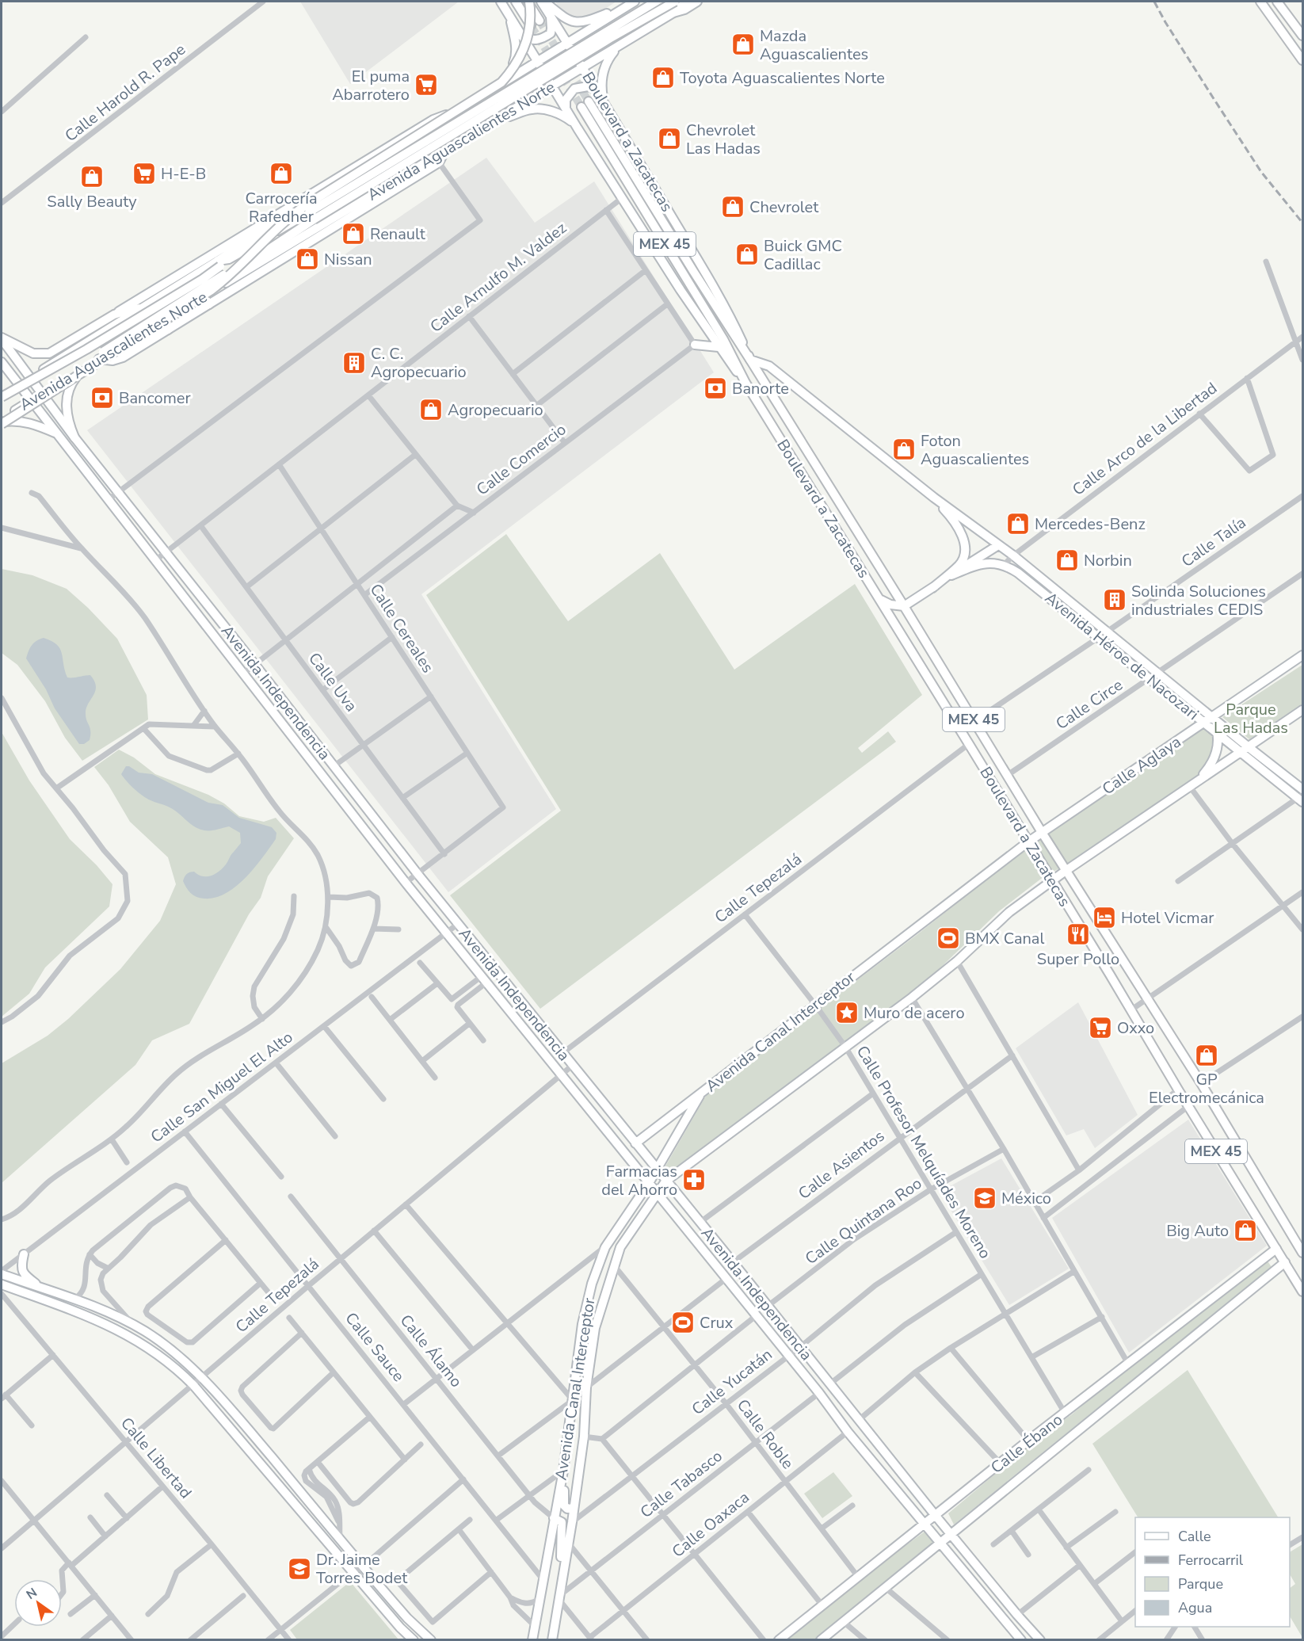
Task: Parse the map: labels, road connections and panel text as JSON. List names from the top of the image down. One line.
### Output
{"streets":{"main road":["Avenida Aguascalientes Norte","Boulevard a Zacatecas","MEX 45","Avenida Héroe de Nacozari","Avenida Independencia","Calle Aglaya","Avenida Canal Interceptor","Calle Ébano"],"street":["Calle Harold R. Pape","Calle Arnulfo M. Valdez","Calle Arco de la Libertad","Calle Comercio","Calle Talía","Calle Cereales","Calle Uva","Calle Circe","Calle Tepezalá","Calle San Miguel El Alto","Calle Profesor Melquíades Moreno","Calle Asientos","Calle Quintana Roo","Calle Sauce","Calle Álamo","Calle Yucatán","Calle Roble","Calle Libertad","Calle Tabasco","Calle Oaxaca"]},"crossings":[["Avenida Aguascalientes Norte","Boulevard a Zacatecas"],["Avenida Aguascalientes Norte","Avenida Independencia"],["Boulevard a Zacatecas","Calle Arnulfo M. Valdez"],["Boulevard a Zacatecas","Calle Talía"],["Boulevard a Zacatecas","Avenida Héroe de Nacozari"],["Boulevard a Zacatecas","Calle Circe"],["Boulevard a Zacatecas","Calle Aglaya"],["Boulevard a Zacatecas","Calle Tepezalá"],["Boulevard a Zacatecas","Avenida Canal Interceptor"],["Boulevard a Zacatecas","Calle Ébano"],["Calle Arnulfo M. Valdez","Calle Cereales"],["Calle Arnulfo M. Valdez","Calle Uva"],["Calle Arnulfo M. Valdez","Avenida Independencia"],["Calle Arco de la Libertad","Avenida Héroe de Nacozari"],["Calle Comercio","Calle Cereales"],["Calle Talía","Avenida Héroe de Nacozari"],["Calle Cereales","Calle Uva"],["Avenida Héroe de Nacozari","Calle Circe"],["Avenida Héroe de Nacozari","Calle Aglaya"],["Avenida Independencia","Calle Tepezalá"],["Avenida Independencia","Avenida Canal Interceptor"],["Avenida Independencia","Calle San Miguel El Alto"],["Avenida Independencia","Calle Asientos"],["Avenida Independencia","Calle Quintana Roo"],["Avenida Independencia","Calle Yucatán"],["Avenida Independencia","Calle Ébano"],["Avenida Independencia","Calle Tabasco"],["Avenida Independencia","Calle Oaxaca"],["Calle Aglaya","Avenida Canal Interceptor"],["Calle Tepezalá","Calle Profesor Melquíades Moreno"],["Calle Tepezalá","Calle Sauce"],["Calle Tepezalá","Calle Álamo"],["Calle Tepezalá","Calle Libertad"],["Avenida Canal Interceptor","Calle Profesor Melquíades Moreno"],["Avenida Canal Interceptor","Calle Sauce"],["Avenida Canal Interceptor","Calle Álamo"],["Avenida Canal Interceptor","Calle Yucatán"],["Avenida Canal Interceptor","Calle Roble"],["Avenida Canal Interceptor","Calle Tabasco"],["Calle San Miguel El Alto","Calle Sauce"],["Calle Profesor Melquíades Moreno","Calle Asientos"],["Calle Profesor Melquíades Moreno","Calle Quintana Roo"],["Calle Profesor Melquíades Moreno","Calle Yucatán"],["Calle Profesor Melquíades Moreno","Calle Ébano"],["Calle Yucatán","Calle Roble"],["Calle Roble","Calle Ébano"],["Calle Roble","Calle Tabasco"],["Calle Roble","Calle Oaxaca"]],"parks":["Parque Las Hadas"],"places":{"shop":["Mazda Aguascalientes","Toyota Aguascalientes Norte","Chevrolet Las Hadas","Carrocería Rafedher","Sally Beauty","Chevrolet","Renault","Buick GMC Cadillac","Nissan","Agropecuario","Foton Aguascalientes","Mercedes-Benz","Norbin","GP Electromecánica","Big Auto"],"supermarket":["El puma Abarrotero","H-E-B","Oxxo"],"building":["C. C. Agropecuario","Solinda Soluciones industriales CEDIS"],"bank":["Banorte","Bancomer"],"hotel":["Hotel Vicmar"],"restaurant":["Super Pollo"],"sports":["BMX Canal","Crux"],"place":["Muro de acero"],"pharmacy":["Farmacias del Ahorro"],"school or university":["México","Dr. Jaime Torres Bodet"]},"legend":["Calle","Ferrocarril","Parque","Agua"],"north":"top left"}
